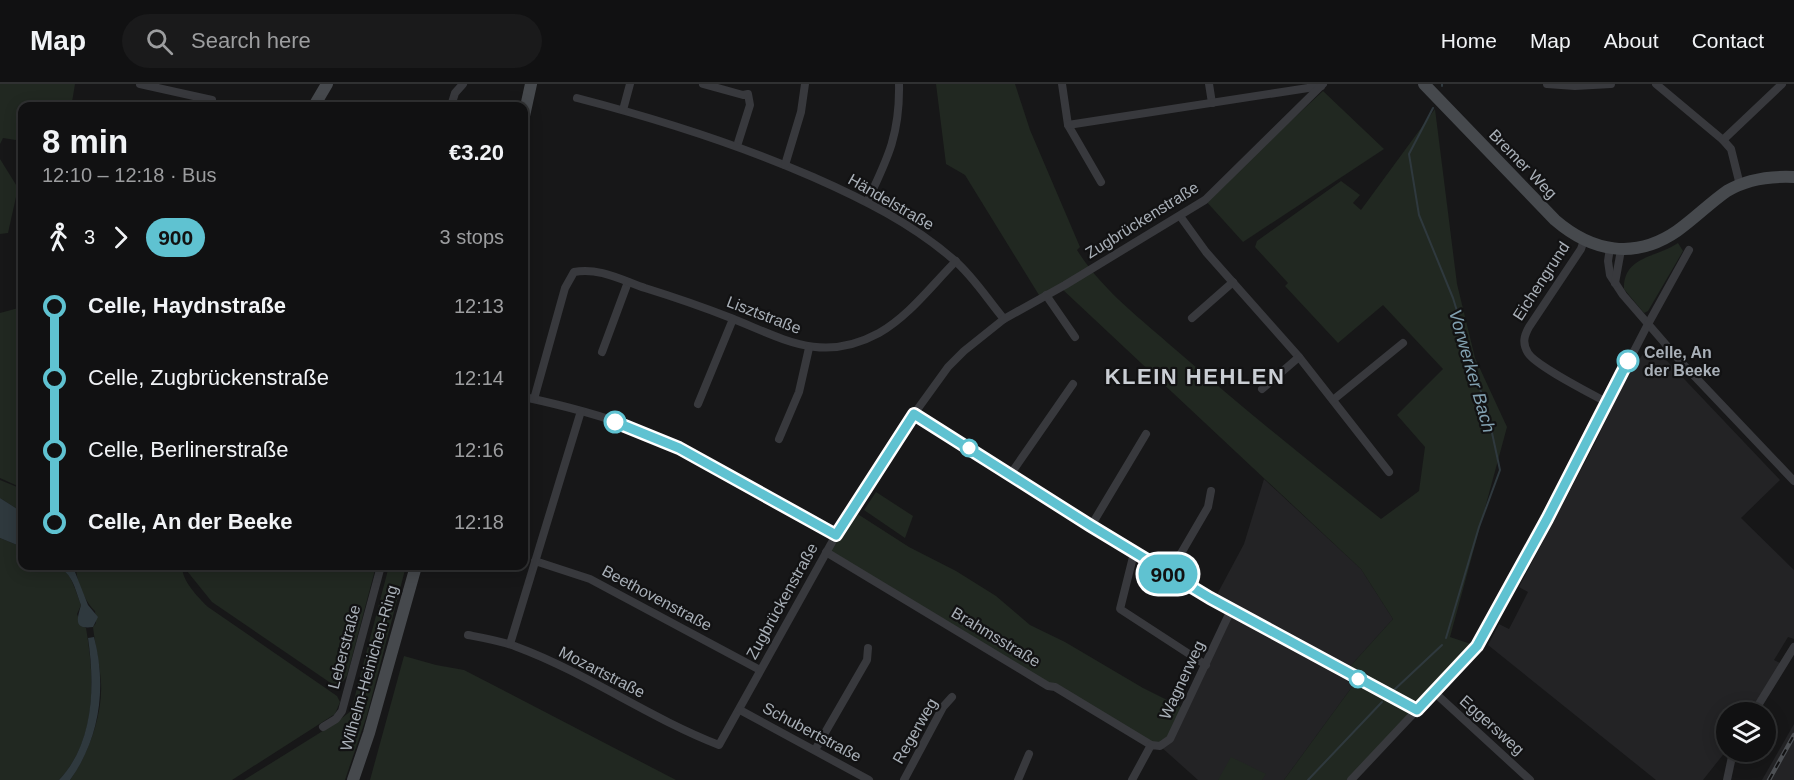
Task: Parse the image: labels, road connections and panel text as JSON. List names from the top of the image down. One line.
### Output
{"streets":{"main road":["Bremer Weg","Wilhelm-Heinichen-Ring"],"street":["Händelstraße","Zugbrückenstraße","Eichengrund","Lisztstraße","Beethovenstraße","Brahmsstraße","Leberstraße","Mozartstraße","Wagnerweg","Eggersweg","Regerweg","Schubertstraße"]},"crossings":[["Bremer Weg","Eichengrund"],["Händelstraße","Zugbrückenstraße"],["Händelstraße","Lisztstraße"],["Zugbrückenstraße","Beethovenstraße"],["Zugbrückenstraße","Brahmsstraße"],["Zugbrückenstraße","Mozartstraße"],["Zugbrückenstraße","Schubertstraße"],["Brahmsstraße","Wagnerweg"]],"districts":["KLEIN HEHLEN"],"water":["Vorwerker Bach"],"places":["Celle, An der Beeke"],"lines":["bus line 900"],"page":{"header":"Map","search":"Search here","nav":["Home","Map","About","Contact"],"on_map":"900","heading":["8 min","12:10 – 12:18 · Bus","€3.20"],"legs":["3","900","3 stops"],"list":[{"name":"Celle, Haydnstraße","value":"12:13"},{"name":"Celle, Zugbrückenstraße","value":"12:14"},{"name":"Celle, Berlinerstraße","value":"12:16"},{"name":"Celle, An der Beeke","value":"12:18"}]}}
